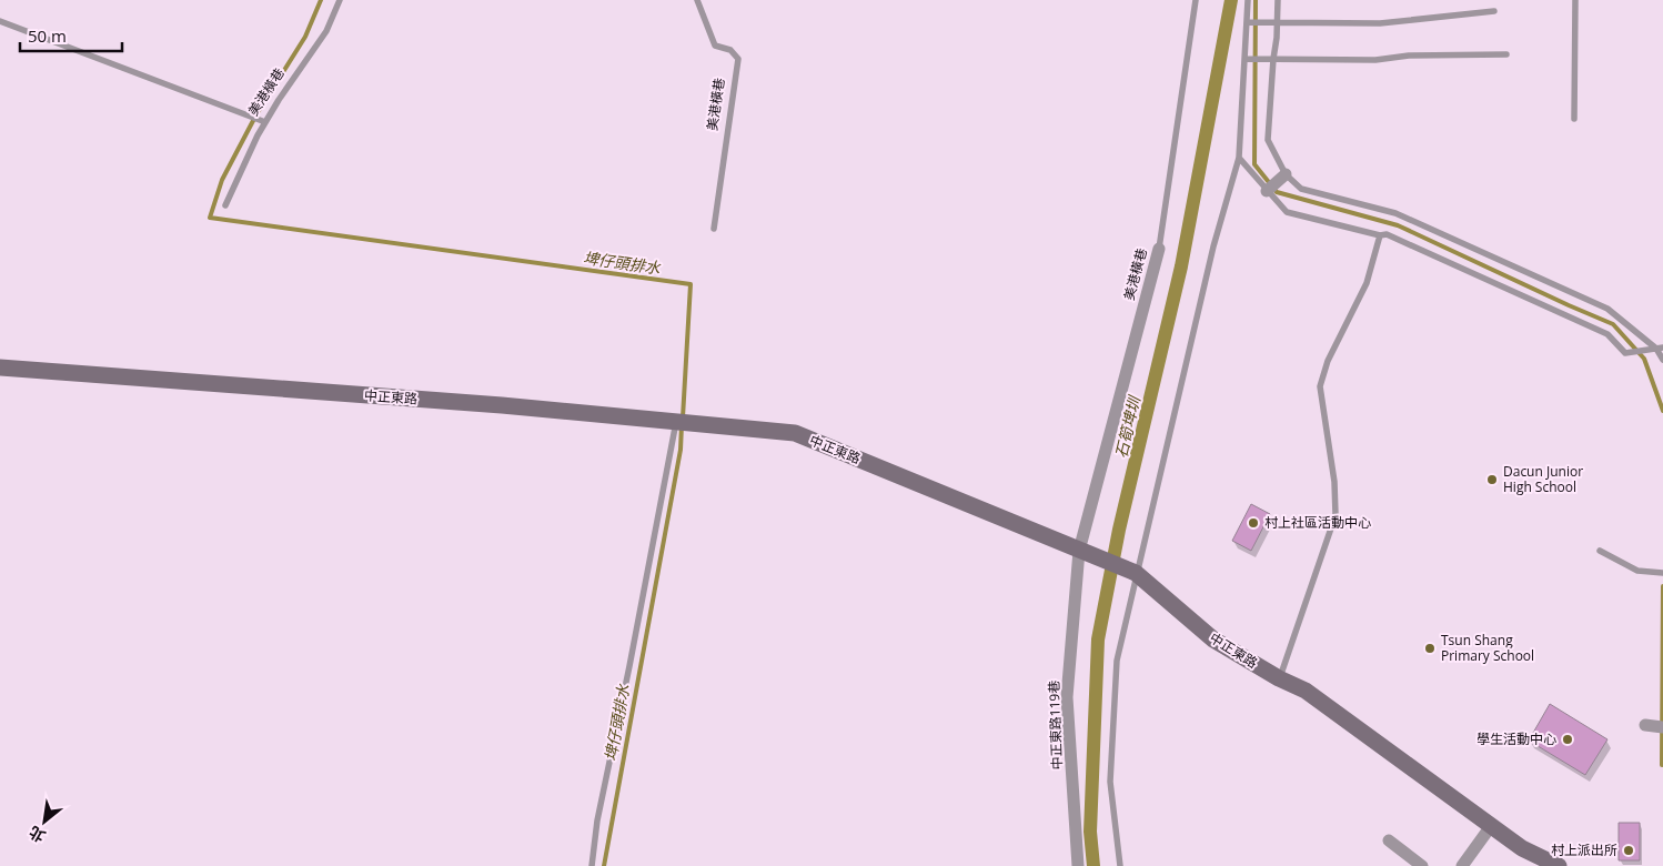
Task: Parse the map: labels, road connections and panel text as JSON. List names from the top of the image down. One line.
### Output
{"streets":{"main road":["中正東路"],"street":["美港橫巷","中正東路119巷"]},"crossings":[["美港橫巷","中正東路"],["美港橫巷","中正東路119巷"],["中正東路","中正東路119巷"]],"water":["埤仔頭排水","石筍埤圳"],"places":["Dacun Junior High School","村上社區活動中心","Tsun Shang Primary School","學生活動中心","村上派出所"],"scale_bar":"50 m","north":"bottom left"}
